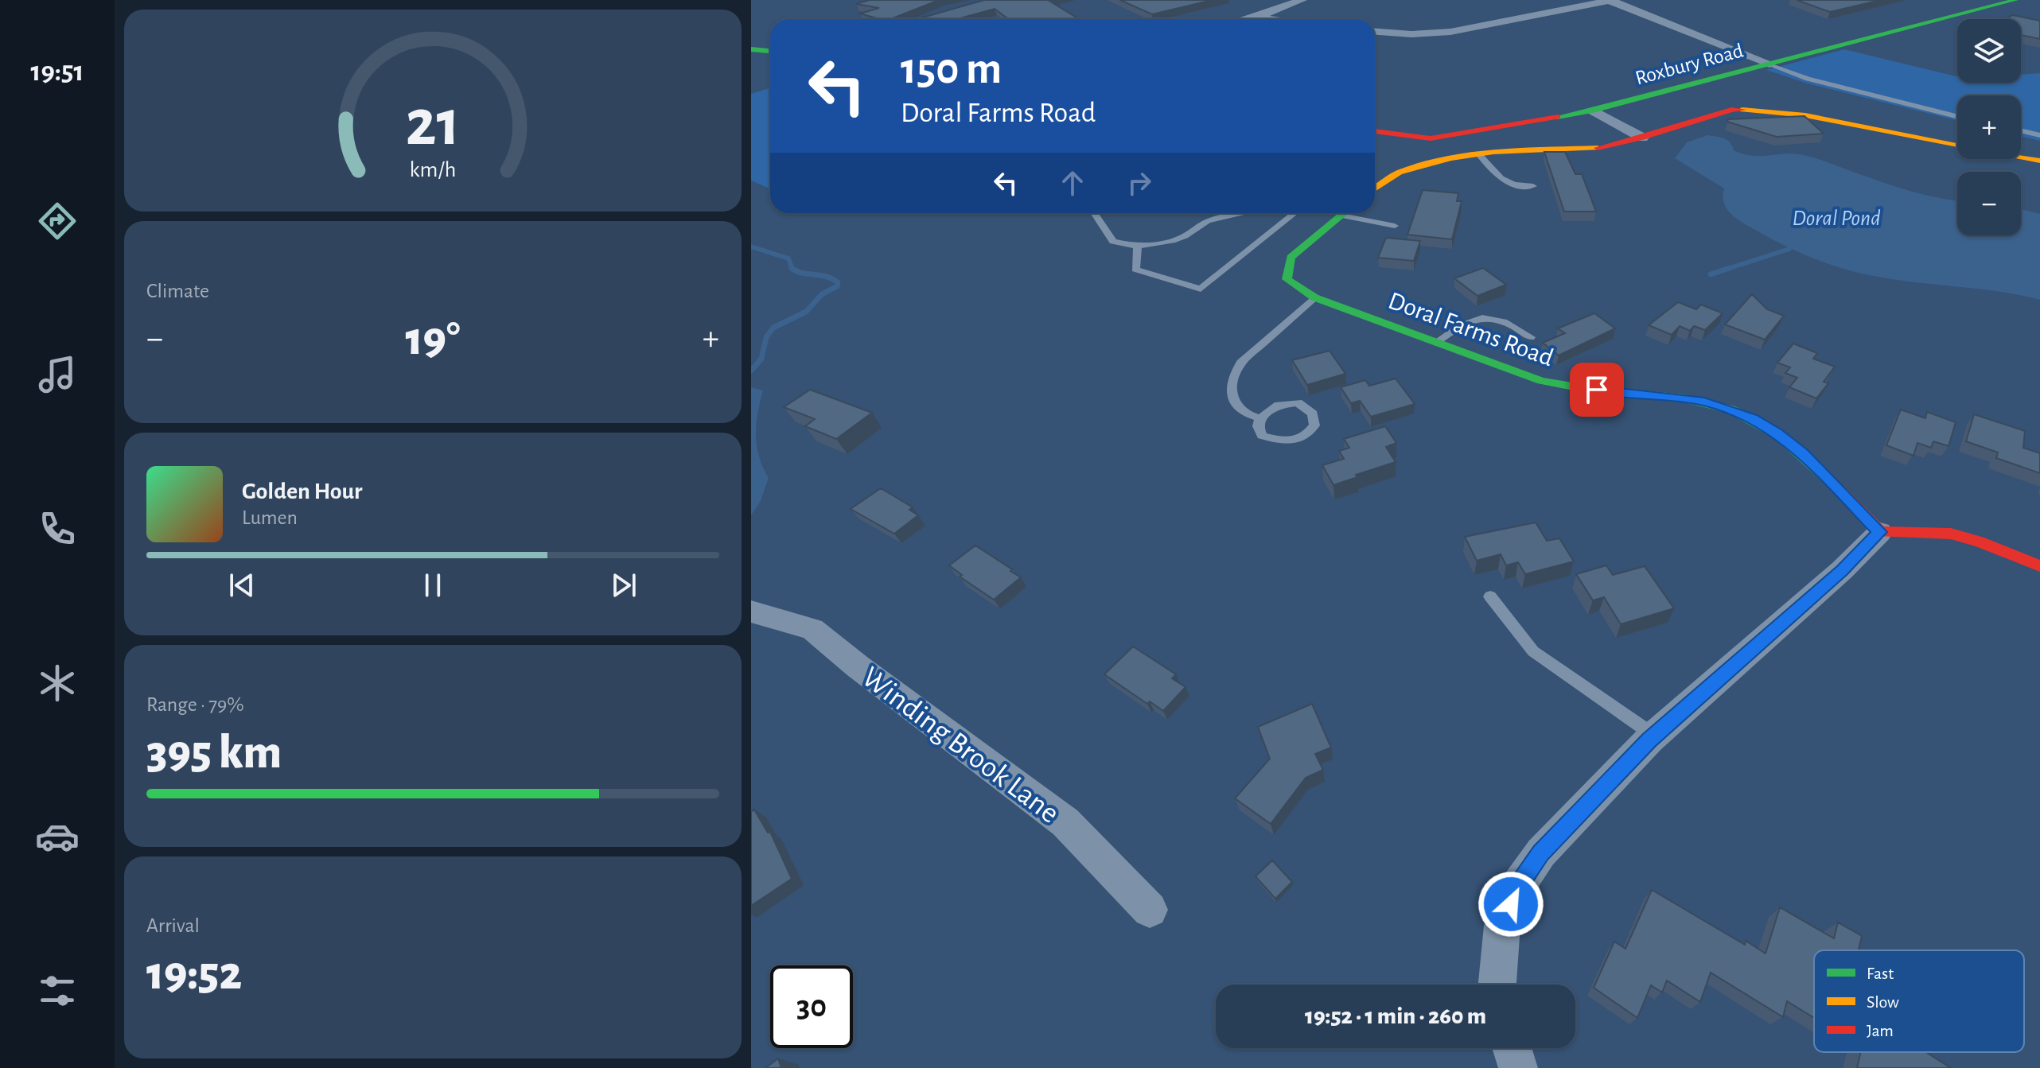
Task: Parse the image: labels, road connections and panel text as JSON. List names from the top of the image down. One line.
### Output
{"streets":{"street":["Roxbury Road","Doral Farms Road","Winding Brook Lane"]},"water":["Doral Pond"],"legend":["Fast","Slow","Jam"],"page":{"tabs":"19:51","map_buttons":["+","−"],"turn":["150 m","Doral Farms Road"],"tile":["Climate",["Range · 79%","395 km"],["Arrival","19:52"]],"heat":["−","19°","+"],"song":["Golden Hour","Lumen"],"limit":"30","trip":"19:52 · 1 min · 260 m","gauge":["21","km/h"]}}
